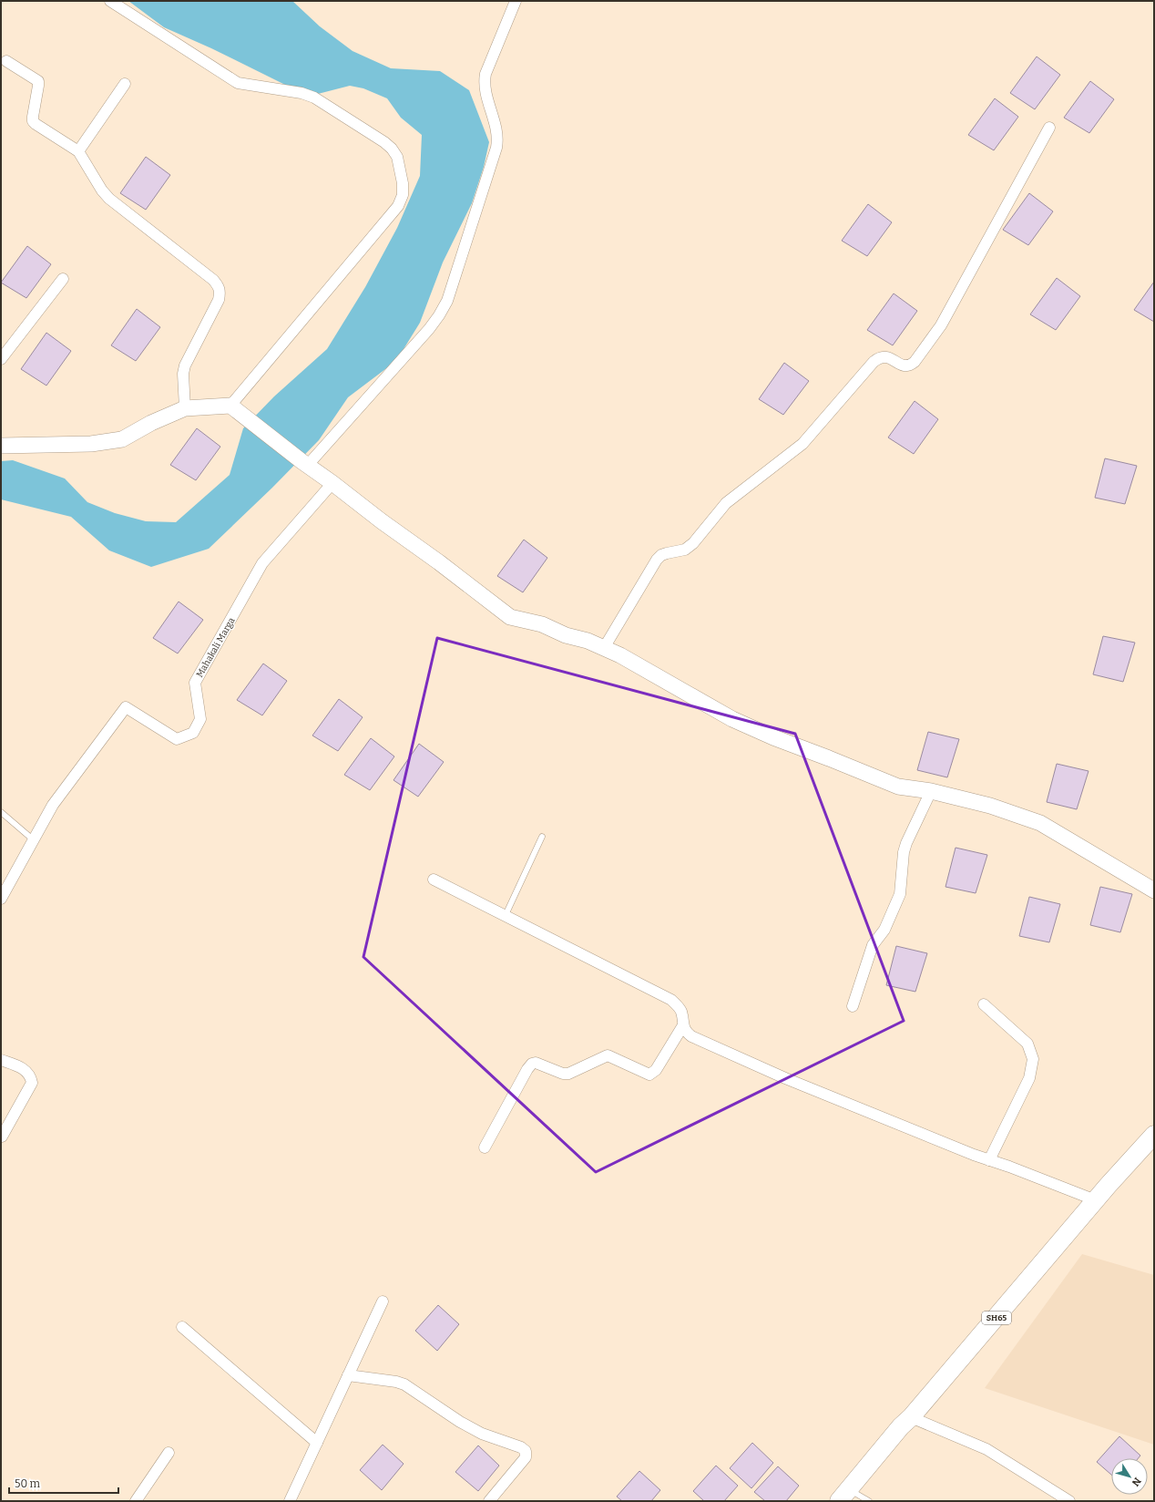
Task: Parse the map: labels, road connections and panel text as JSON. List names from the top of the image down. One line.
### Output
{"streets":{"main road":["SH65"],"street":["Mahakali Marga"]},"scale_bar":"50 m","north":"bottom right"}
